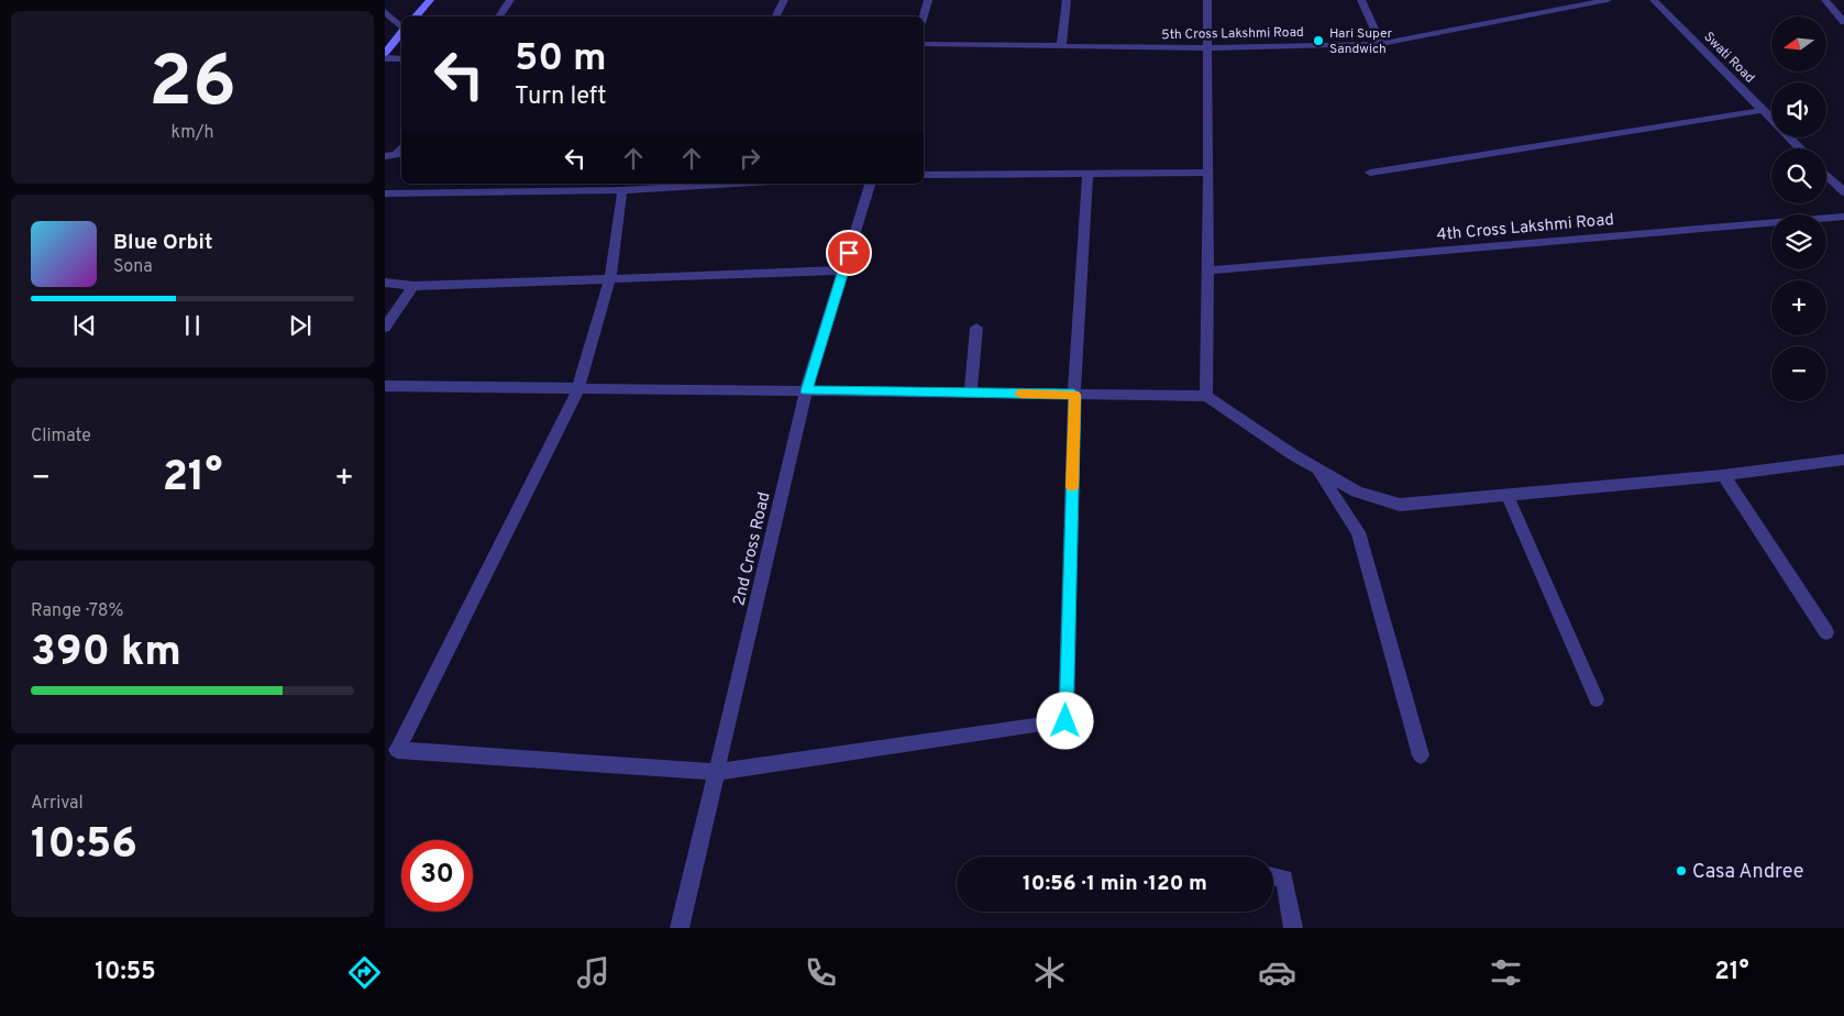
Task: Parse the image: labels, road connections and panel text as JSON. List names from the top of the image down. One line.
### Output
{"streets":{"street":["5th Cross Lakshmi Road","Swati Road","4th Cross Lakshmi Road","2nd Cross Road"]},"places":["Hari Super Sandwich","Casa Andree"],"north":"left","page":{"tile":[["26","km/h"],"Climate",["Range · 78%","390 km"],["Arrival","10:56"]],"map_buttons":["+","−"],"turn":["50 m","Turn left"],"song":["Blue Orbit","Sona"],"heat":["−","21°","+"],"limit":"30","trip":"10:56 · 1 min · 120 m","tabs":["10:55","21°"]}}
